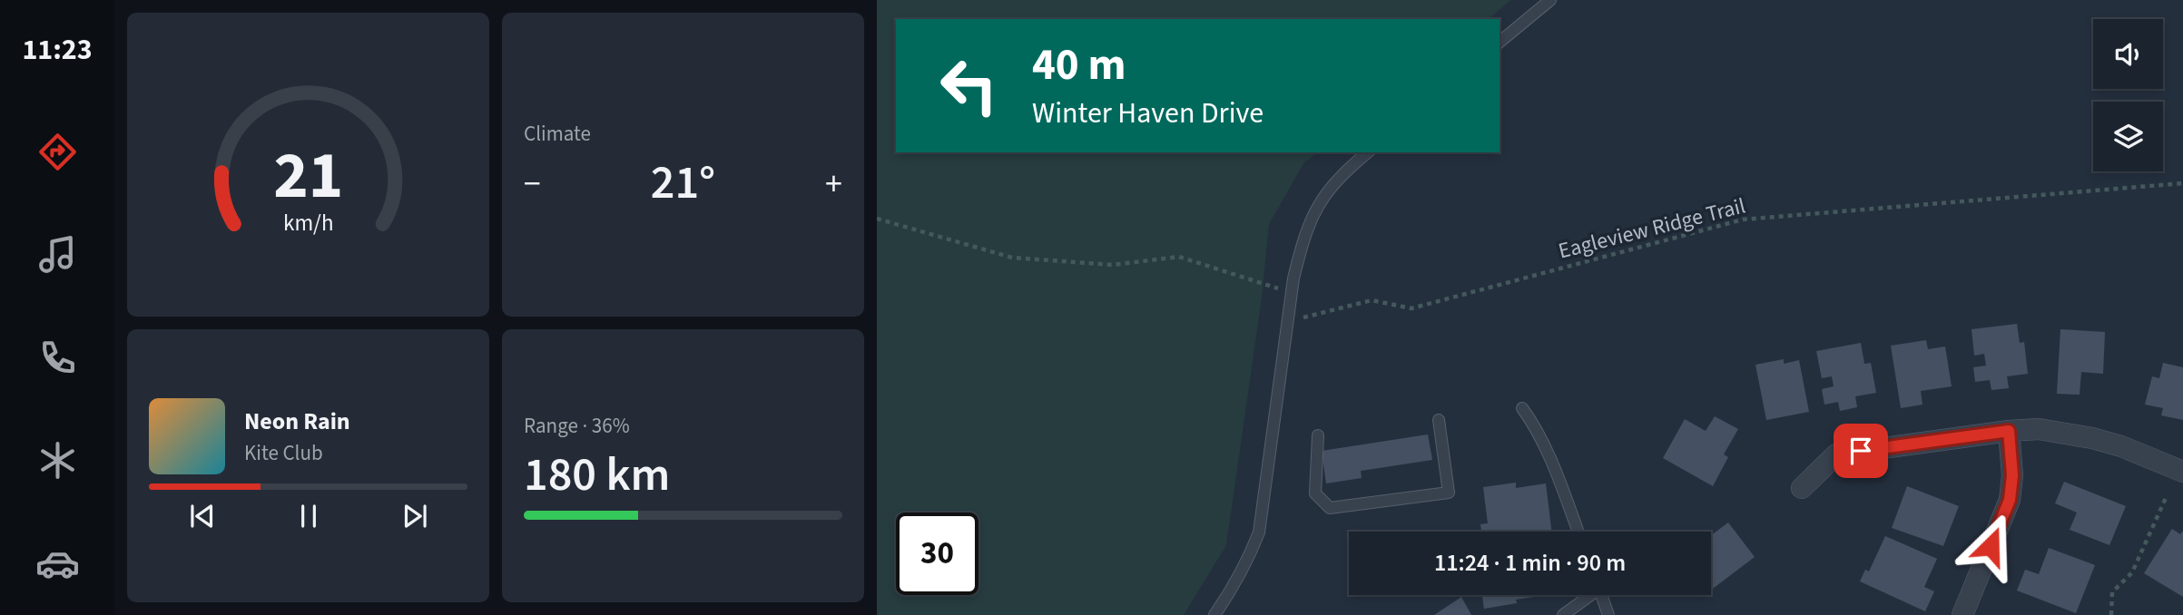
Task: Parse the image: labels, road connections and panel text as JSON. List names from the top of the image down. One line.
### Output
{"streets":{"path":["Eagleview Ridge Trail"]},"page":{"tabs":"11:23","tile":["Climate",["Range · 36%","180 km"]],"turn":["40 m","Winter Haven Drive"],"heat":["−","21°","+"],"song":["Neon Rain","Kite Club"],"limit":"30","trip":"11:24 · 1 min · 90 m","gauge":["21","km/h"]}}
